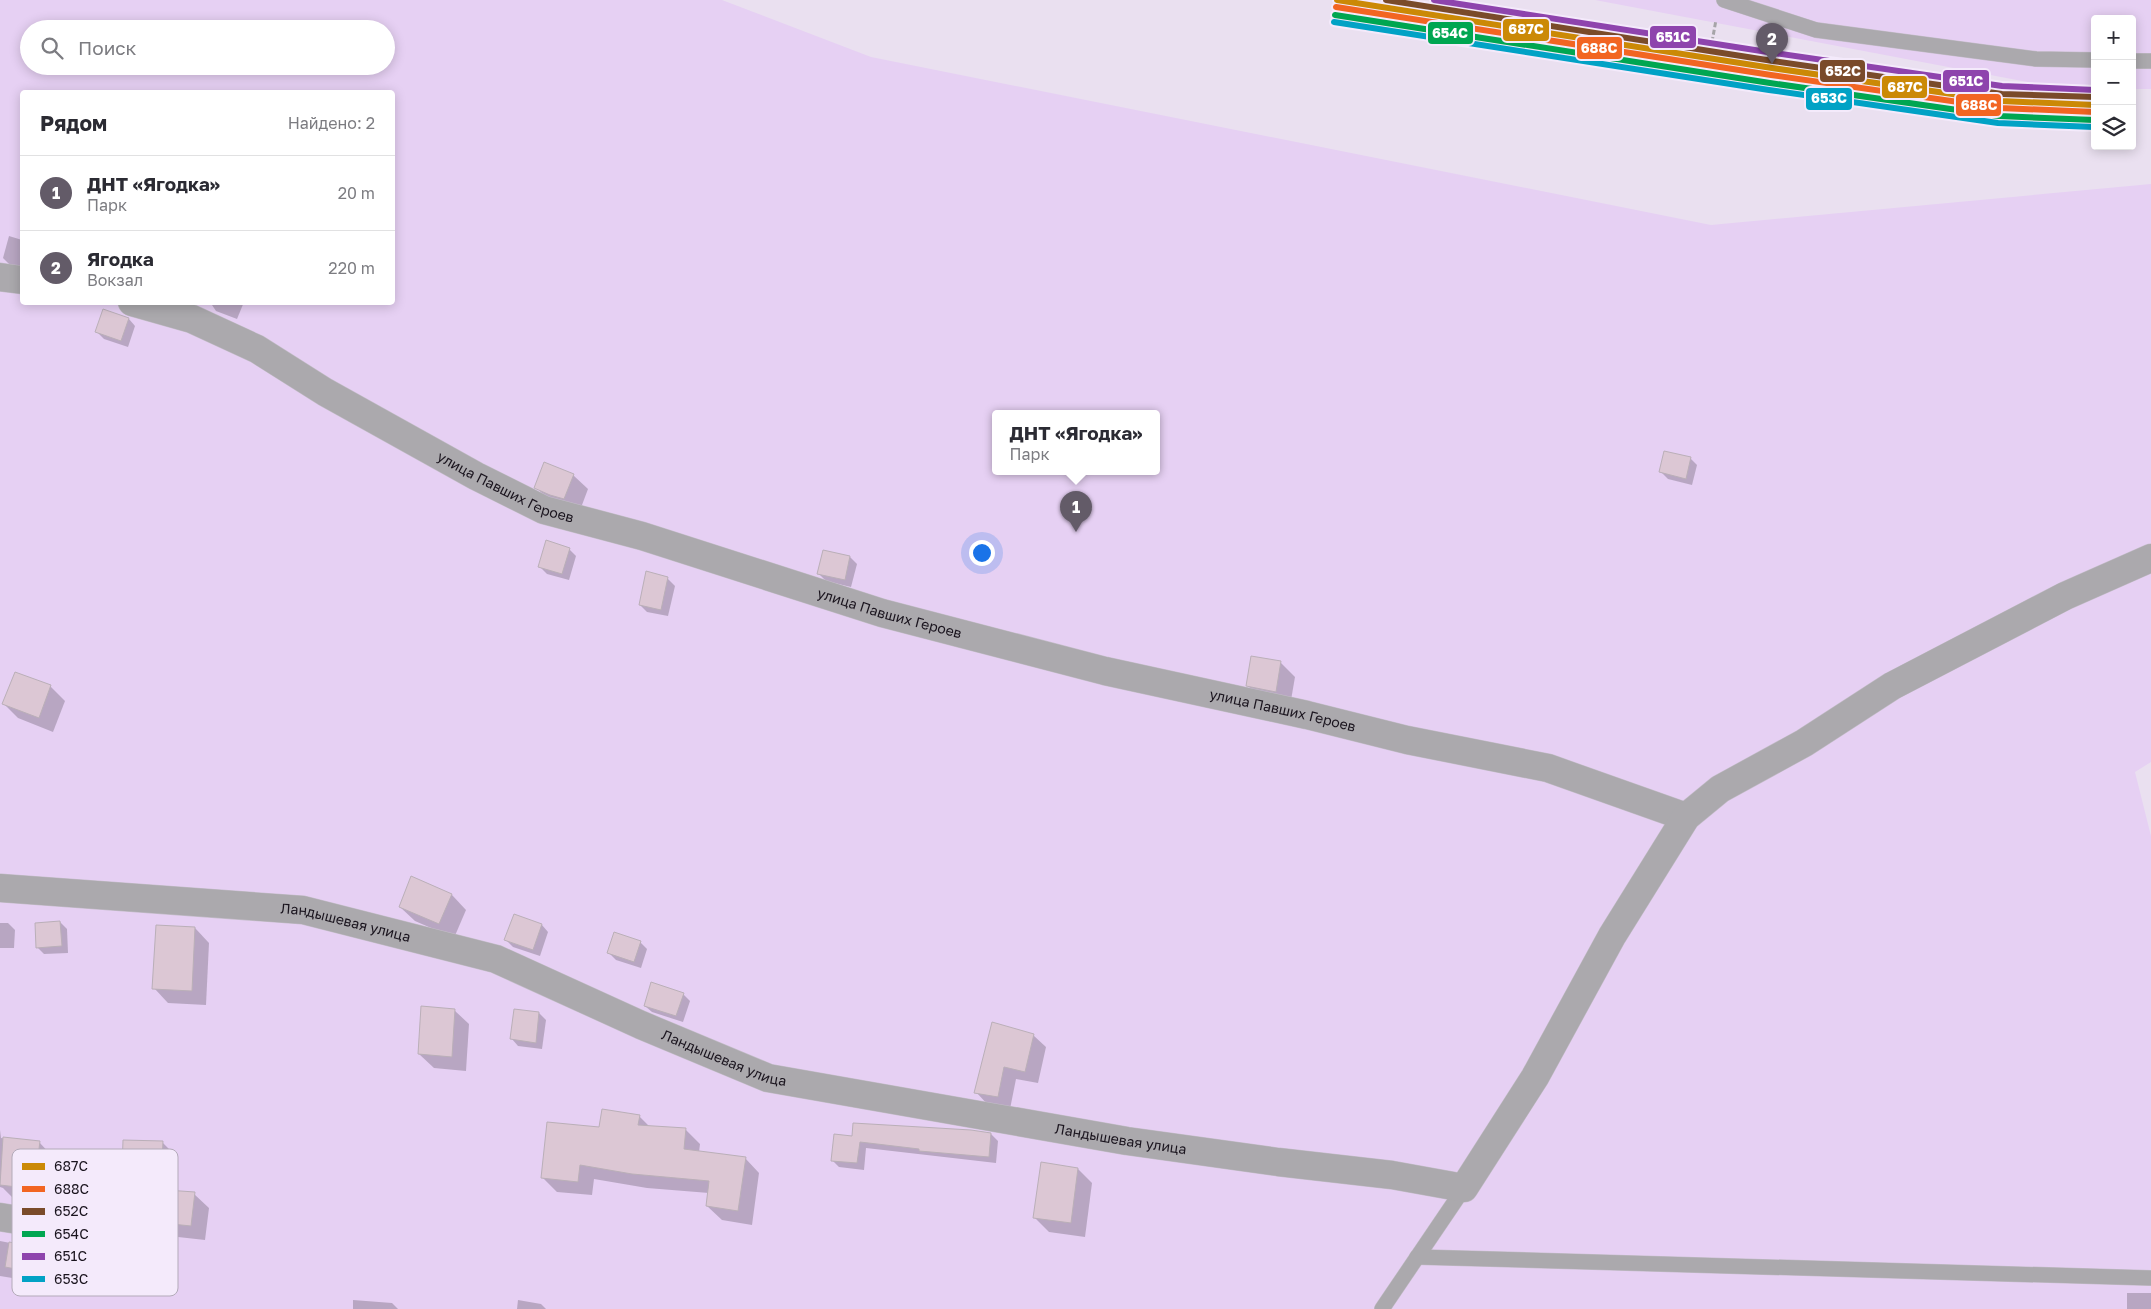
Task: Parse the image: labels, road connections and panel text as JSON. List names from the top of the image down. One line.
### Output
{"streets":{"street":["улица Павших Героев","Ландышевая улица"]},"lines":["transit line 687С","transit line 652С","transit line 651С","transit line 688С","transit line 654С","transit line 653С"],"legend":["687С","688С","652С","654С","651С","653С"],"page":{"map_buttons":["+","−"],"search":"Поиск","pins":["2","1"],"heading":["Рядом","Найдено: 2"],"list":[{"mark":"1","name":"ДНТ «Ягодка»","note":"Парк","value":"20 m"},{"mark":"2","name":"Ягодка","note":"Вокзал","value":"220 m"}],"popup":["ДНТ «Ягодка»","Парк"]}}
